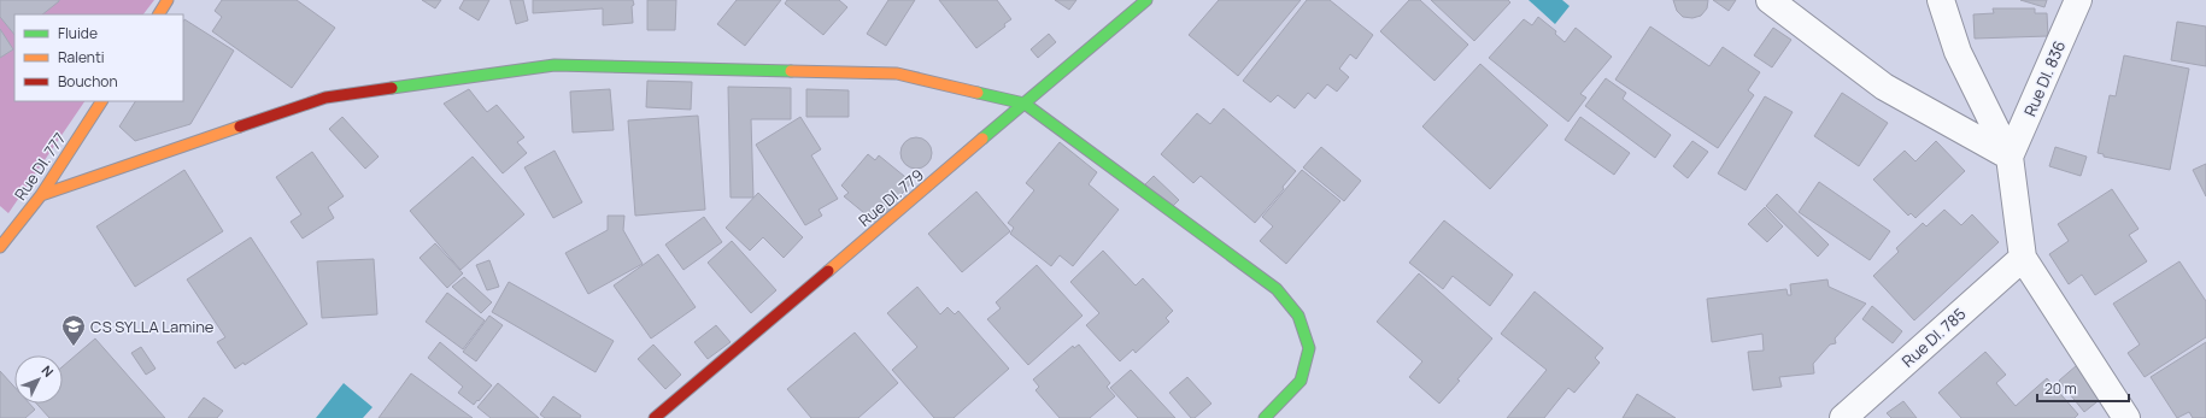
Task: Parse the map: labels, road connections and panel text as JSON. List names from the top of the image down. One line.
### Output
{"streets":{"street":["Rue DI. 836","Rue DI. 777","Rue DI. 779","Rue DI. 785"]},"places":{"school or university":["CS SYLLA Lamine"]},"legend":["Fluide","Ralenti","Bouchon"],"scale_bar":"20 m","north":"top right"}
